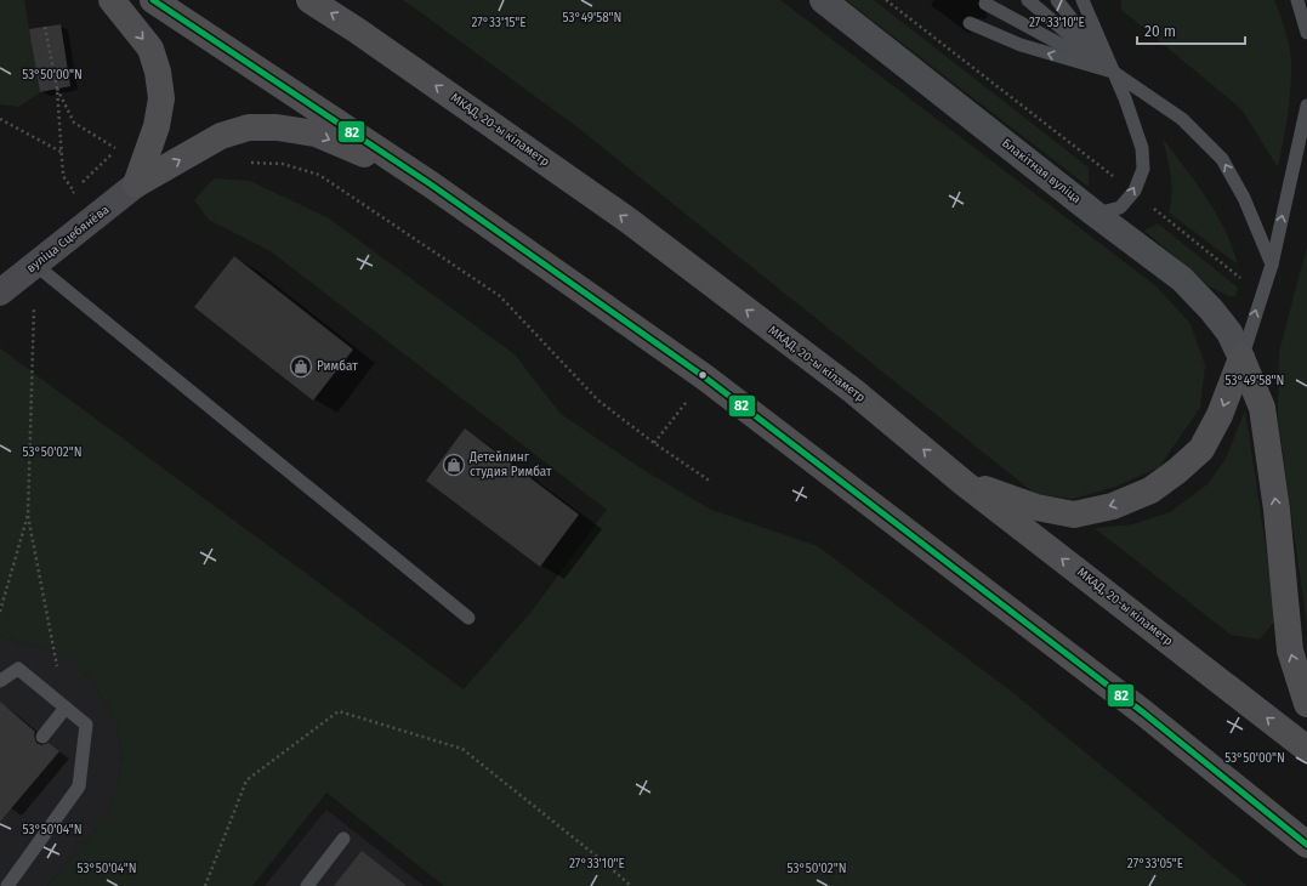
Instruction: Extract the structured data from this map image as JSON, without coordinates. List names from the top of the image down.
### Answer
{
  "streets": {
    "highway": ["МКАД, 20-ы кіламетр"],
    "street": ["Блакітная вуліца", "вуліца Сцебянёва"]
  },
  "places": {
    "shop": ["Римбат", "Детейлинг студия Римбат"]
  },
  "lines": ["transit line 82"],
  "scale_bar": "20 m",
  "coordinates": [
    "53°49'58\"N",
    "27°33'15\"E",
    "27°33'10\"E",
    "53°50'00\"N",
    "53°50'02\"N",
    "53°50'04\"N",
    "27°33'05\"E"
  ]
}
